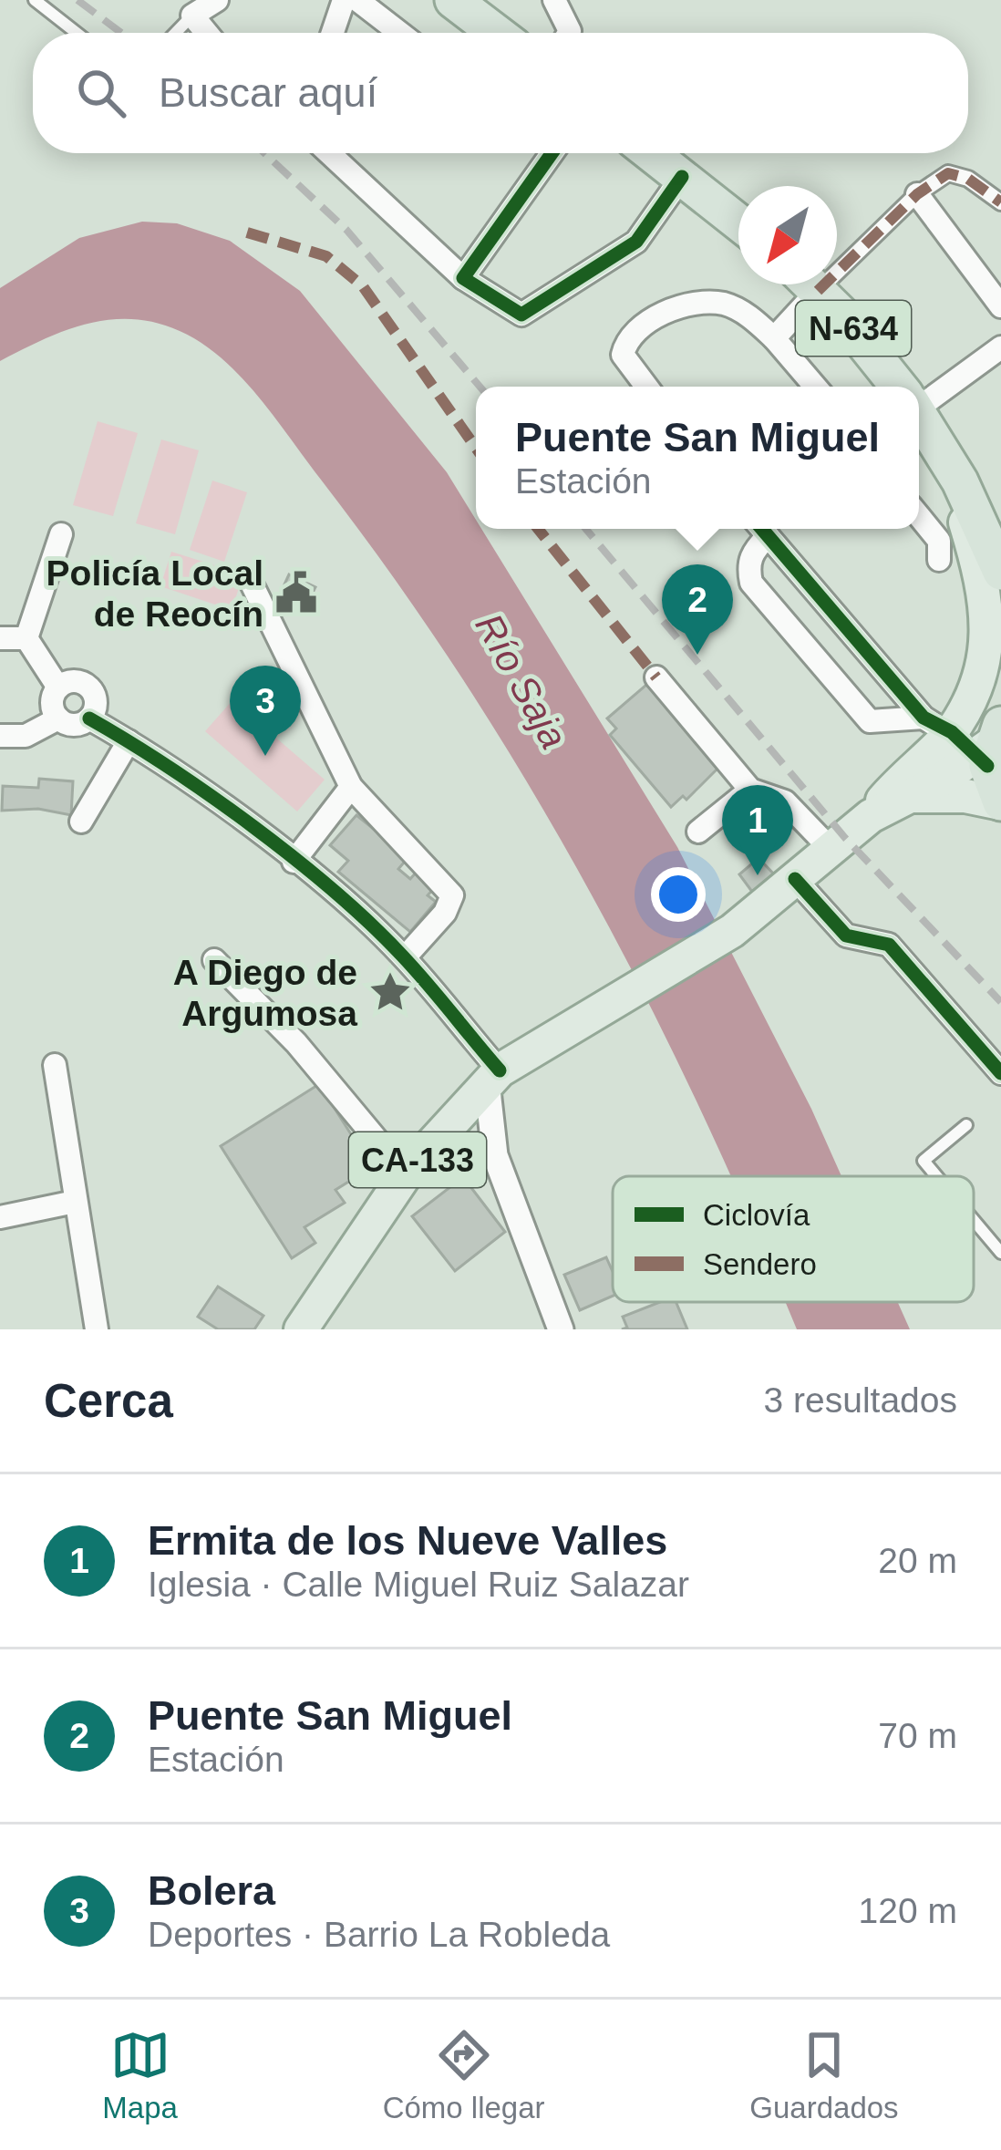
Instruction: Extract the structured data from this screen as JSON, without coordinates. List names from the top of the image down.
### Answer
{
  "streets": {
    "highway": ["N-634"],
    "main road": ["CA-133"]
  },
  "crossings": [
    ["N-634", "CA-133"]
  ],
  "water": ["Río Saja"],
  "places": {
    "public building": ["Policía Local de Reocín"],
    "place": ["A Diego de Argumosa"]
  },
  "legend": ["Ciclovía", "Sendero"],
  "north": "bottom left",
  "page": {
    "search": "Buscar aquí",
    "popup": ["Puente San Miguel", "Estación"],
    "pins": ["2", "3", "1"],
    "heading": ["Cerca", "3 resultados"],
    "list": [
      {
        "mark": "1",
        "name": "Ermita de los Nueve Valles",
        "note": "Iglesia · Calle Miguel Ruiz Salazar",
        "value": "20 m"
      },
      {
        "mark": "2",
        "name": "Puente San Miguel",
        "note": "Estación",
        "value": "70 m"
      },
      {
        "mark": "3",
        "name": "Bolera",
        "note": "Deportes · Barrio La Robleda",
        "value": "120 m"
      }
    ],
    "nav": ["Mapa", "Cómo llegar", "Guardados"]
  }
}
